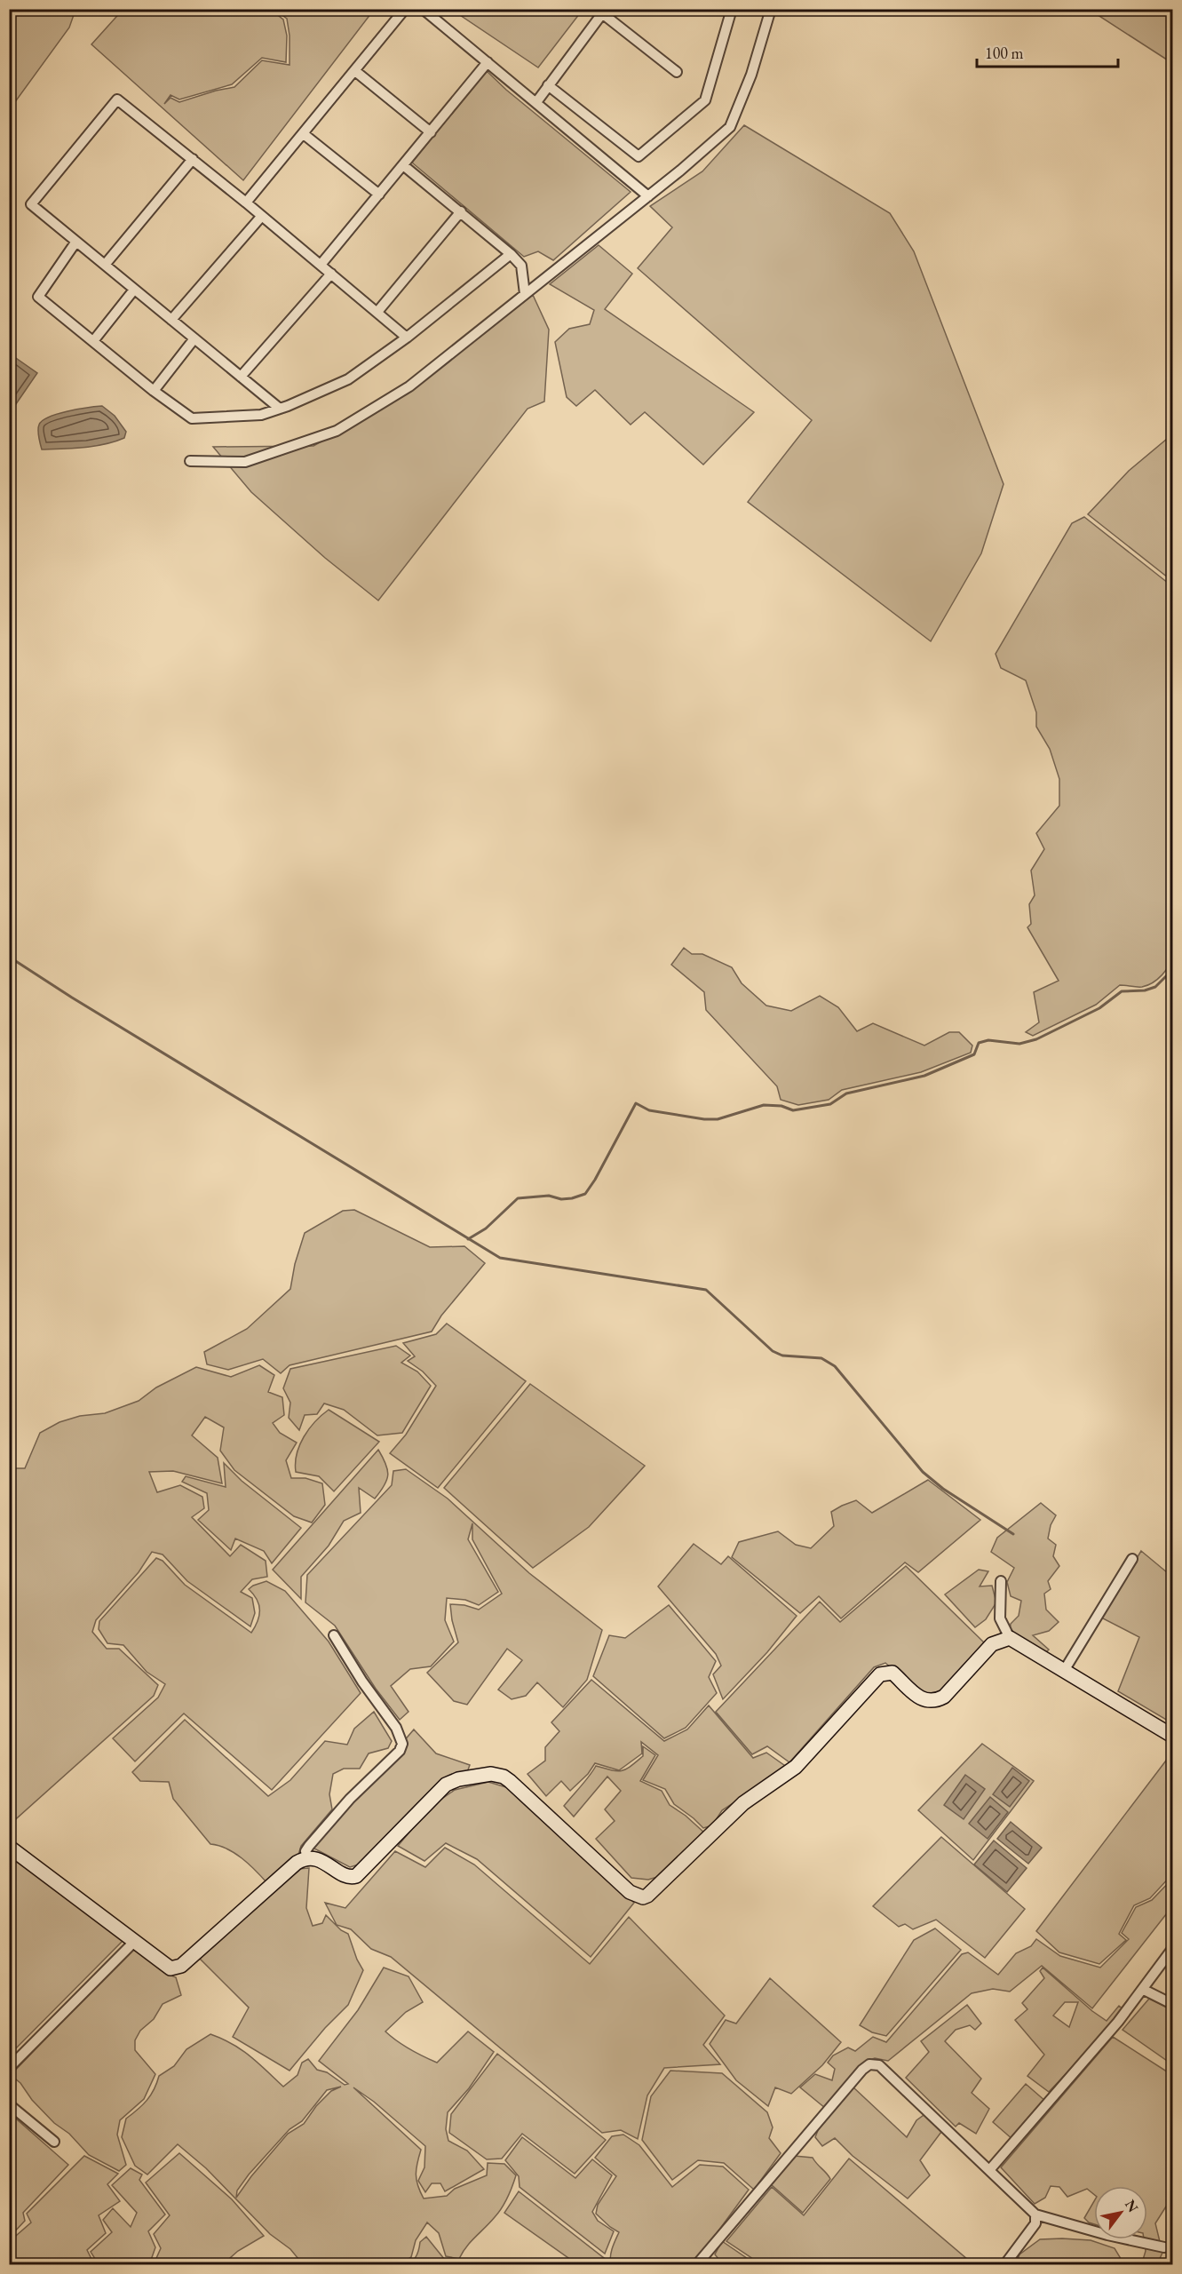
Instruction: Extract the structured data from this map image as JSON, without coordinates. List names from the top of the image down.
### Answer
{
  "scale_bar": "100 m",
  "north": "top right"
}
